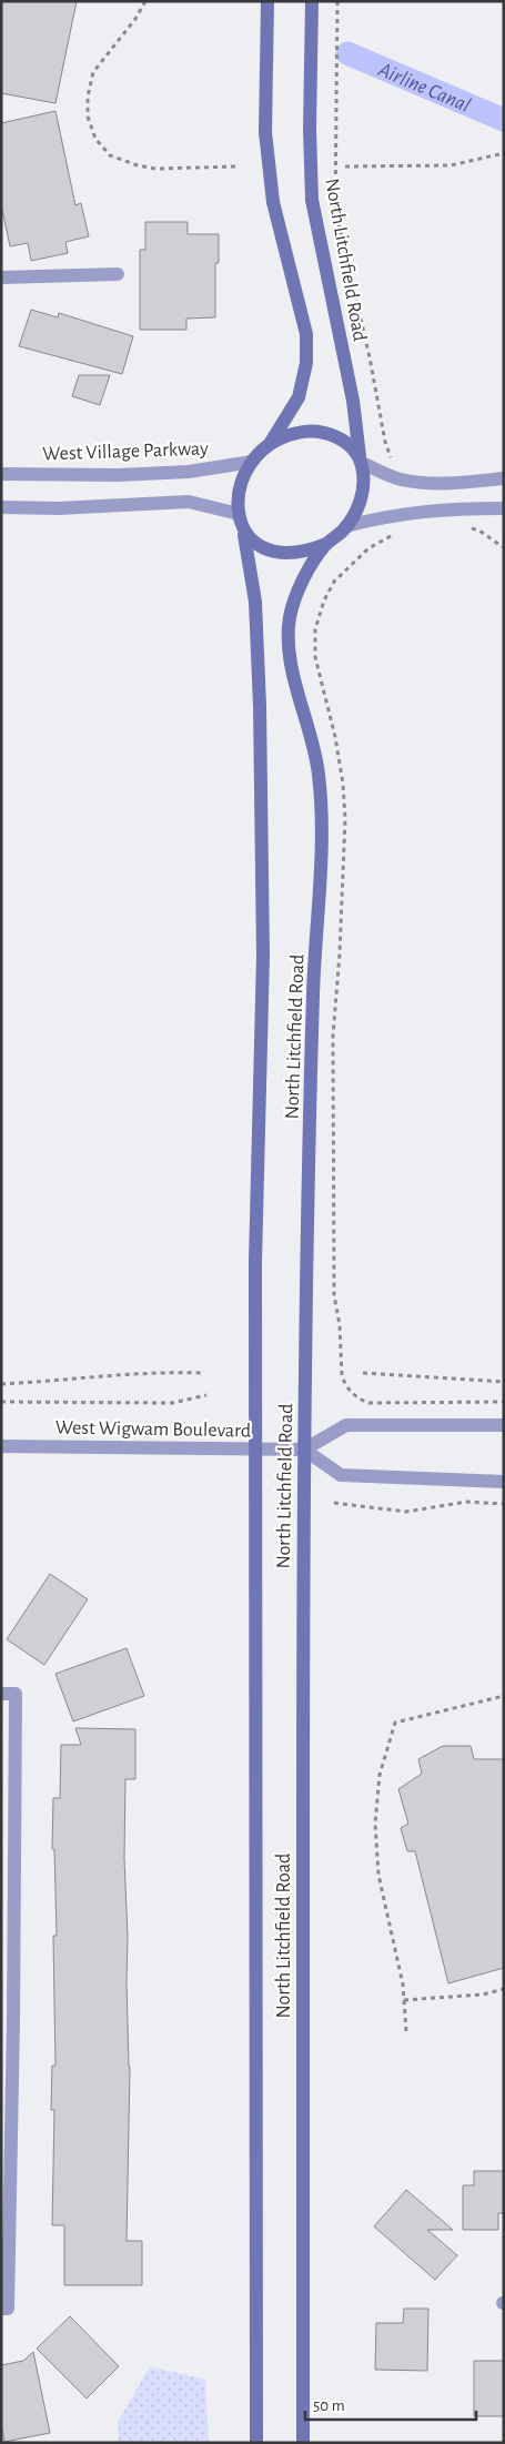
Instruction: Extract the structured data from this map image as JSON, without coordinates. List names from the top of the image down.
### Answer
{
  "streets": {
    "main road": ["North Litchfield Road"],
    "street": ["West Village Parkway", "West Wigwam Boulevard"]
  },
  "crossings": [
    ["North Litchfield Road", "West Village Parkway"],
    ["North Litchfield Road", "West Wigwam Boulevard"]
  ],
  "water": ["Airline Canal"],
  "scale_bar": "50 m"
}
